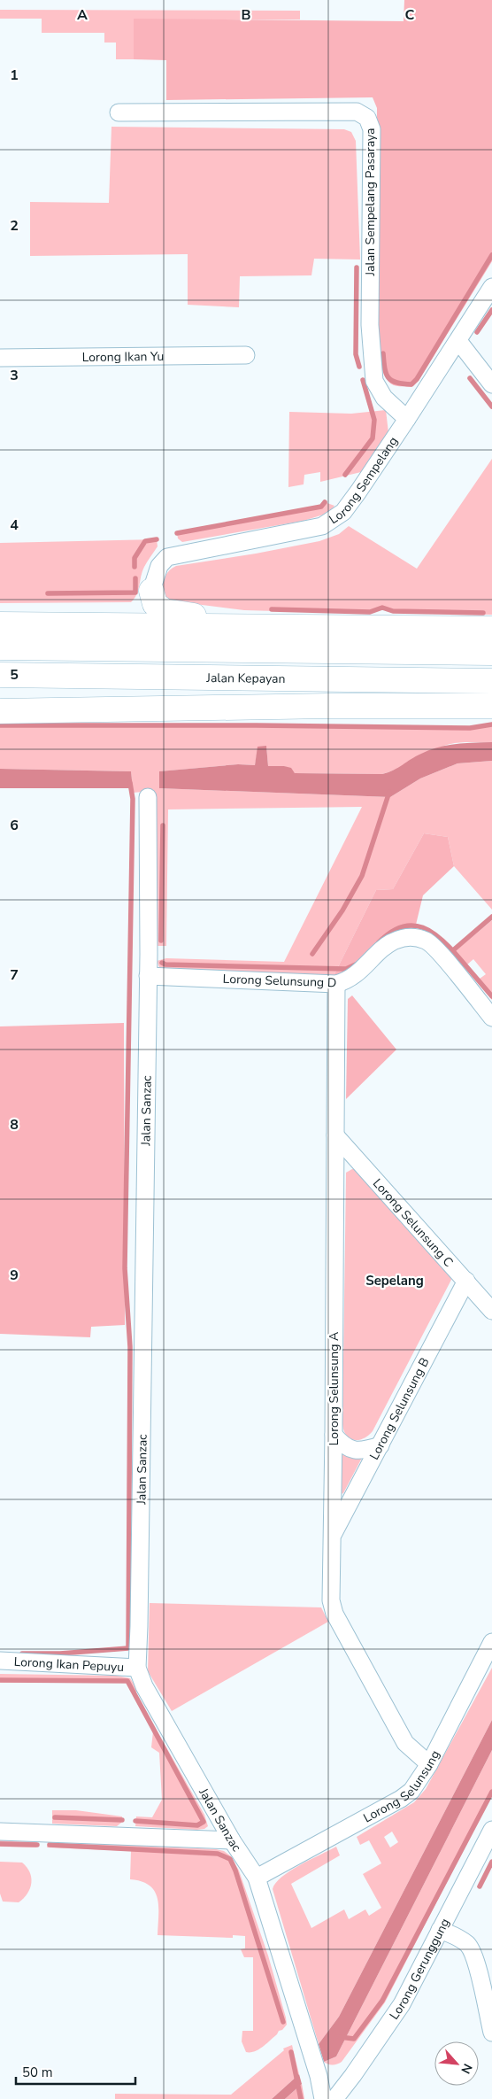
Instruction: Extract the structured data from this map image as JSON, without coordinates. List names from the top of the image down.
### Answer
{
  "streets": {
    "highway": ["Jalan Kepayan"],
    "street": [
      "Jalan Sempelang Pasaraya",
      "Lorong Ikan Yu",
      "Lorong Sempelang",
      "Lorong Selunsung D",
      "Jalan Sanzac",
      "Lorong Selunsung C",
      "Lorong Selunsung A",
      "Lorong Selunsung B",
      "Lorong Ikan Pepuyu",
      "Lorong Selunsung",
      "Lorong Gerunggung"
    ]
  },
  "crossings": [
    ["Jalan Sempelang Pasaraya", "Lorong Sempelang"],
    ["Lorong Selunsung D", "Jalan Sanzac"],
    ["Lorong Selunsung D", "Lorong Selunsung A"],
    ["Jalan Sanzac", "Lorong Ikan Pepuyu"],
    ["Jalan Sanzac", "Lorong Selunsung"],
    ["Lorong Selunsung C", "Lorong Selunsung A"],
    ["Lorong Selunsung C", "Lorong Selunsung B"],
    ["Lorong Selunsung A", "Lorong Selunsung B"],
    ["Lorong Selunsung A", "Lorong Selunsung"]
  ],
  "districts": ["Sepelang"],
  "scale_bar": "50 m",
  "north": "bottom right",
  "grid": {
    "columns": ["A", "B", "C"],
    "rows": [
      "1",
      "2",
      "3",
      "4",
      "5",
      "6",
      "7",
      "8",
      "9"
    ]
  }
}
